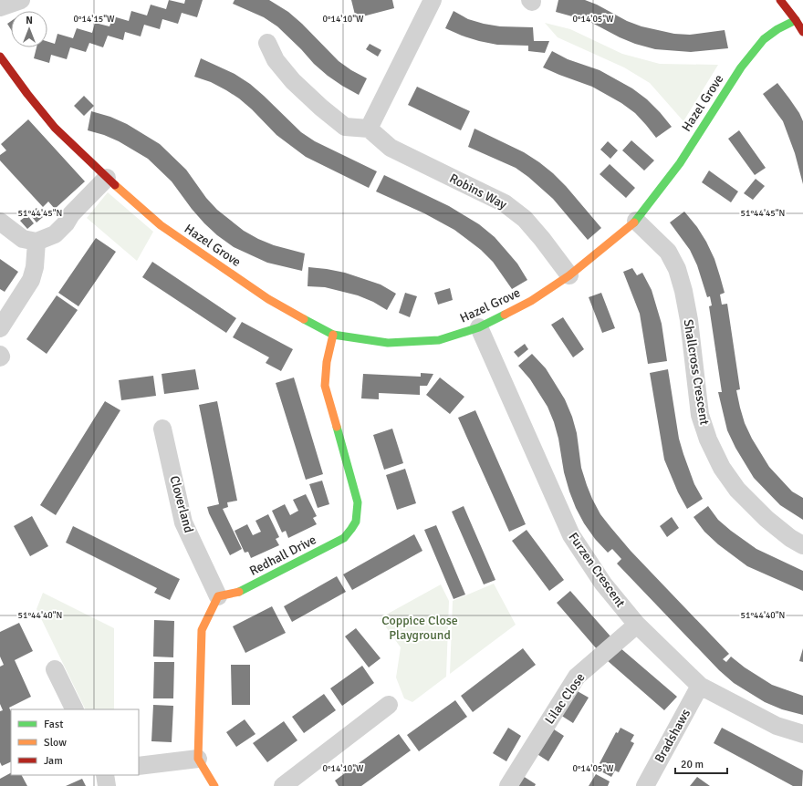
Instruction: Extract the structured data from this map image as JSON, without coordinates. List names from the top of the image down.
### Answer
{
  "streets": {
    "street": [
      "Hazel Grove",
      "Robins Way",
      "Shallcross Crescent",
      "Cloverland",
      "Redhall Drive",
      "Furzen Crescent",
      "Lilac Close",
      "Bradshaws"
    ]
  },
  "crossings": [
    ["Hazel Grove", "Robins Way"],
    ["Hazel Grove", "Shallcross Crescent"],
    ["Hazel Grove", "Redhall Drive"],
    ["Hazel Grove", "Furzen Crescent"],
    ["Cloverland", "Redhall Drive"],
    ["Furzen Crescent", "Lilac Close"],
    ["Furzen Crescent", "Bradshaws"]
  ],
  "parks": ["Coppice Close Playground"],
  "legend": ["Fast", "Slow", "Jam"],
  "scale_bar": "20 m",
  "north": "top",
  "coordinates": [
    "0°14'15\"W",
    "0°14'10\"W",
    "0°14'05\"W",
    "51°44'45\"N",
    "51°44'40\"N"
  ]
}
